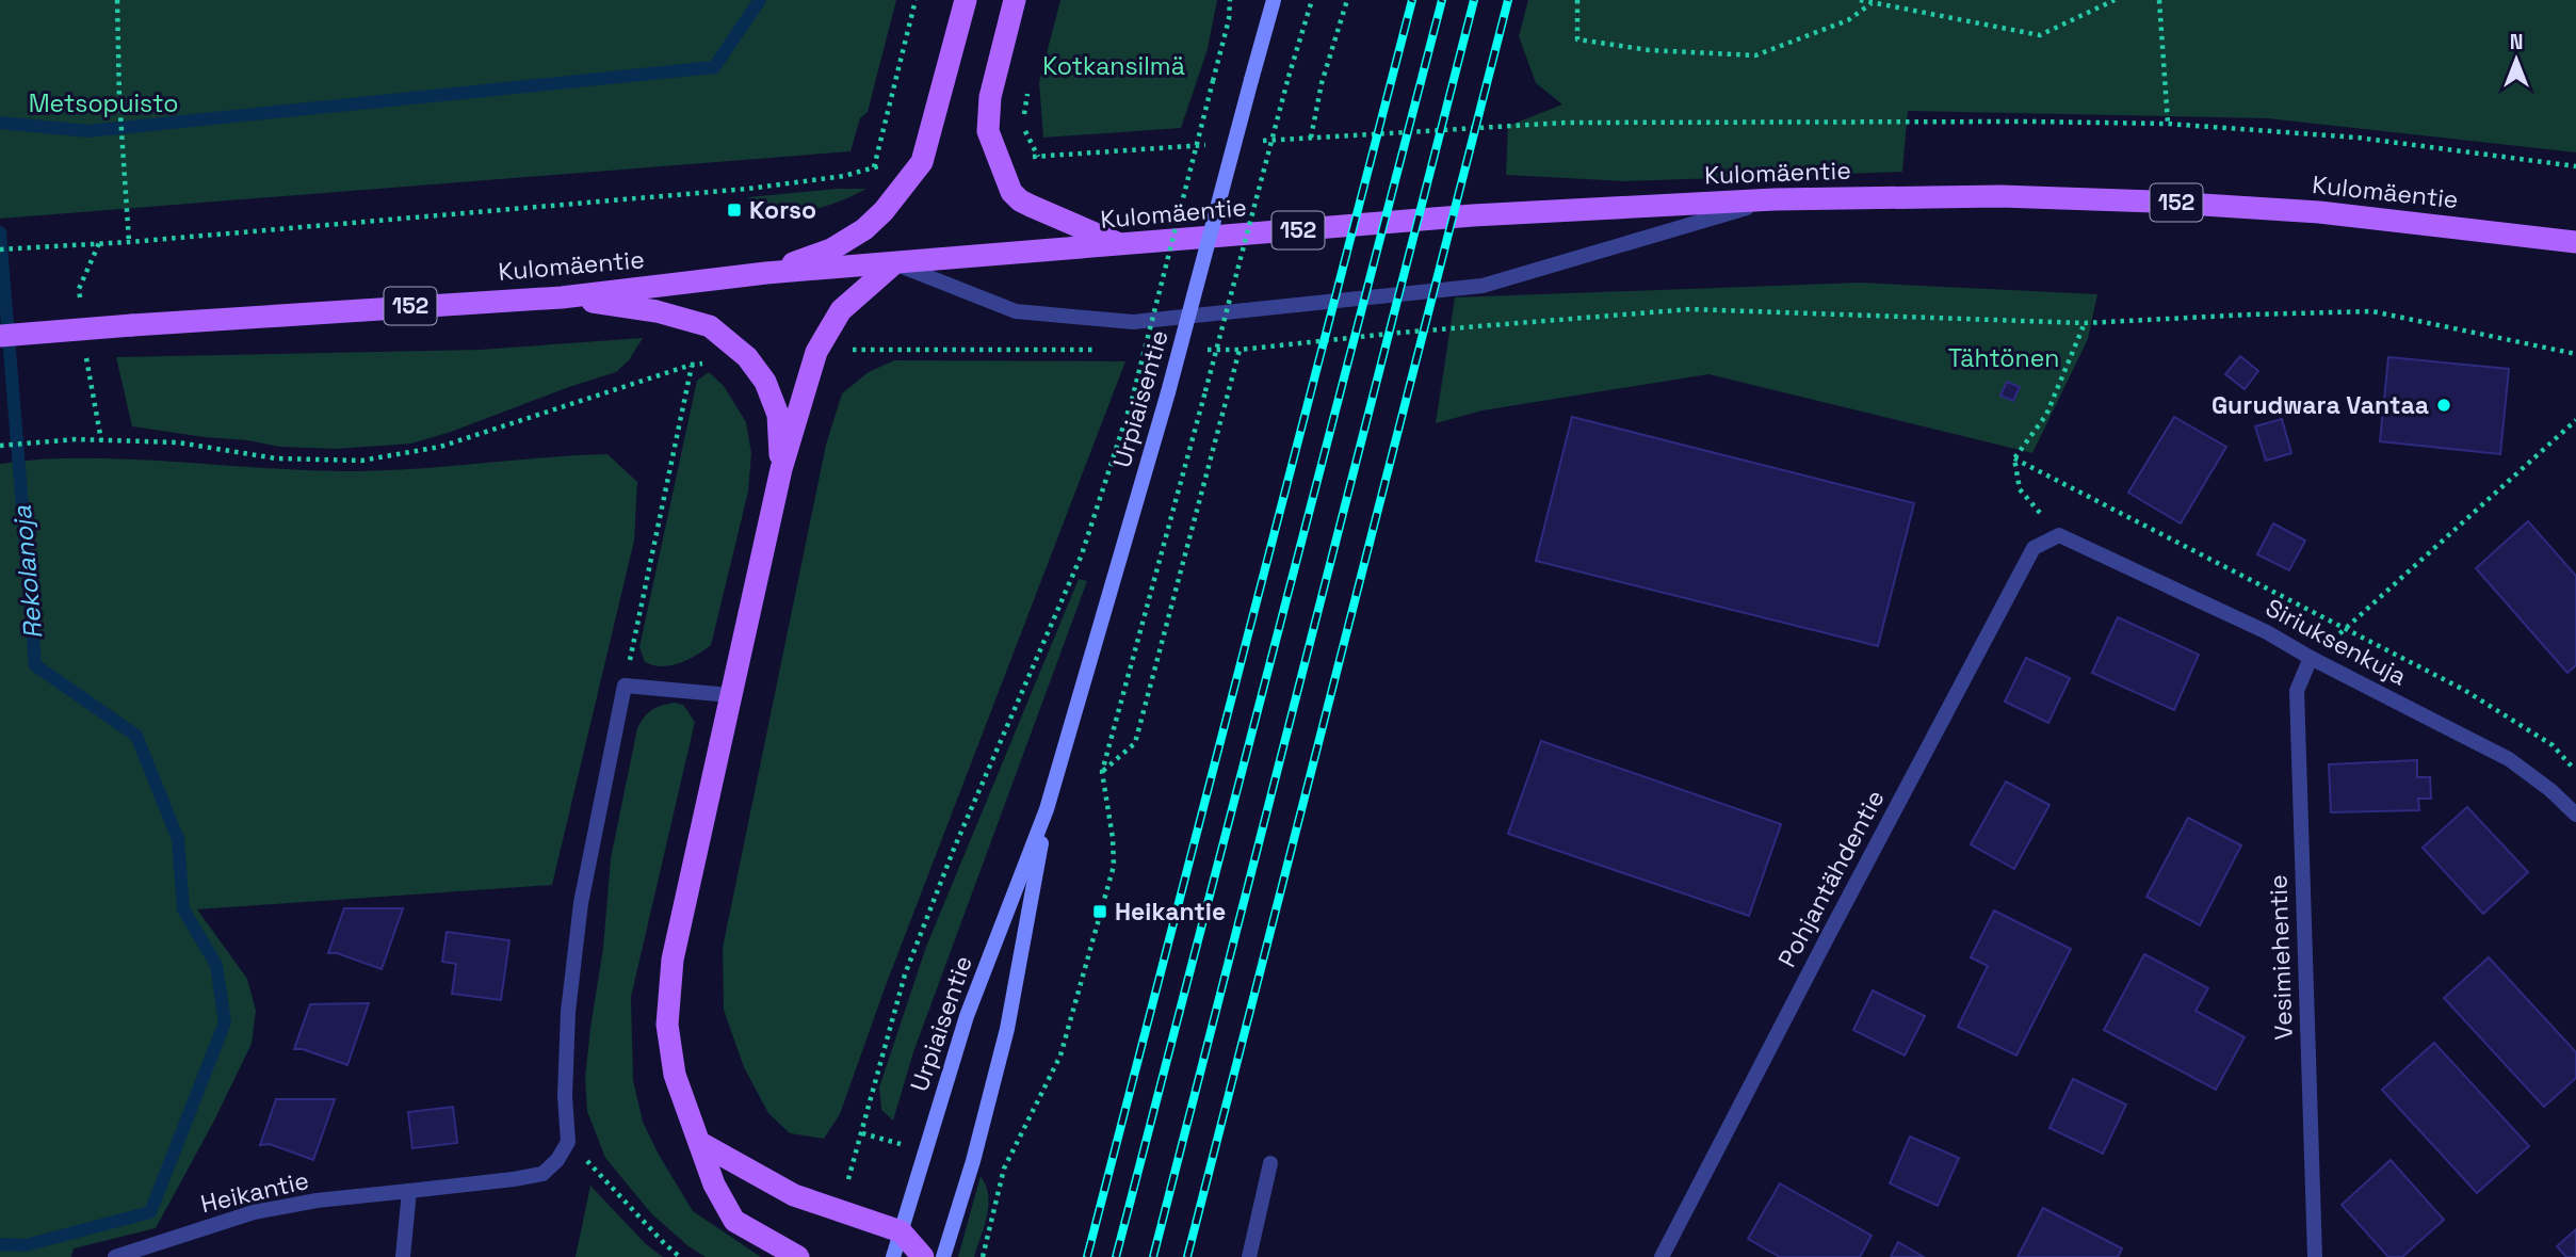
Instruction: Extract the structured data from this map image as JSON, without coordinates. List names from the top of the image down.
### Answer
{
  "streets": {
    "main road": ["Kulomäentie", "152", "Urpiaisentie"],
    "street": [
      "Siriuksenkuja",
      "Pohjantähdentie",
      "Vesimiehentie",
      "Heikantie"
    ]
  },
  "crossings": [
    ["Siriuksenkuja", "Pohjantähdentie"],
    ["Siriuksenkuja", "Vesimiehentie"]
  ],
  "water": ["Rekolanoja"],
  "parks": ["Kotkansilmä", "Metsopuisto", "Tähtönen"],
  "places": {
    "transit": ["Korso", "Heikantie"],
    "other": ["Gurudwara Vantaa"]
  },
  "north": "top"
}
